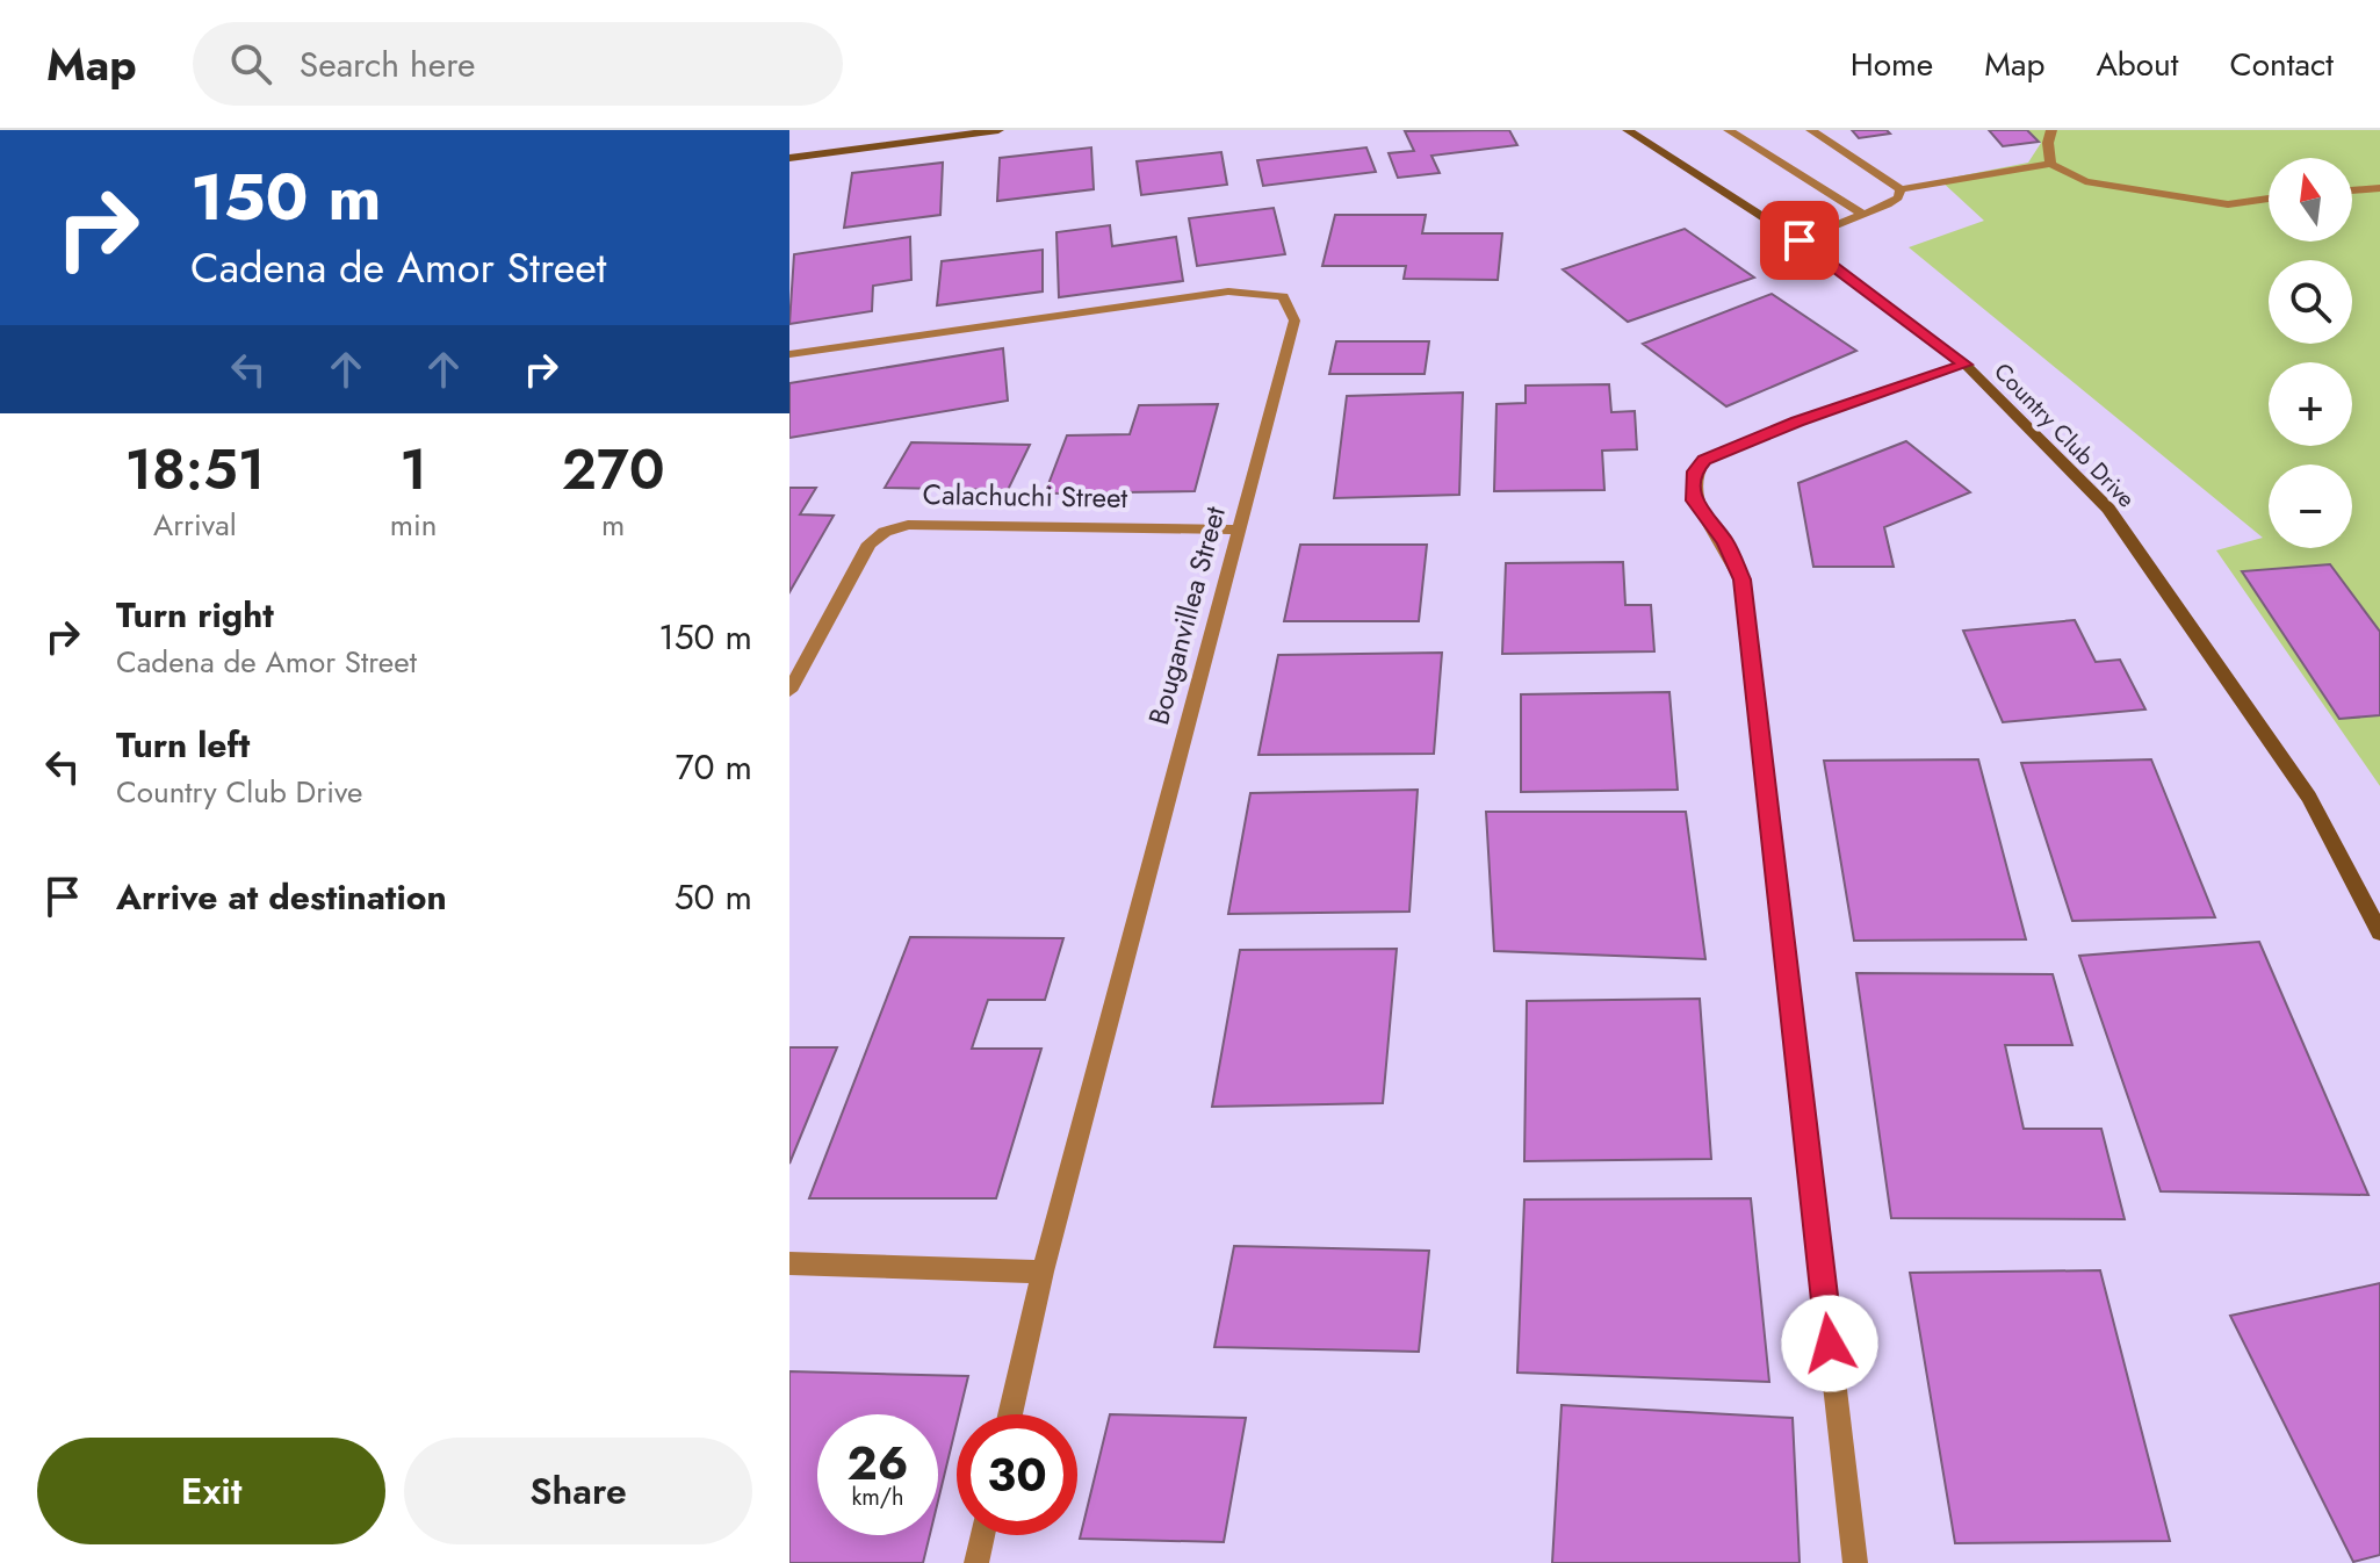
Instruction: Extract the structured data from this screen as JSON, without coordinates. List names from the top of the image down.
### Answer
{
  "streets": {
    "street": ["Country Club Drive", "Calachuchi Street", "Bouganvillea Street"]
  },
  "crossings": [
    ["Calachuchi Street", "Bouganvillea Street"]
  ],
  "north": "top",
  "page": {
    "header": "Map",
    "search": "Search here",
    "nav": [
      "Home",
      "Map",
      "About",
      "Contact"
    ],
    "turn": ["150 m", "Cadena de Amor Street"],
    "map_buttons": ["+", "−"],
    "eta": [
      "18:51",
      "Arrival",
      "1",
      "min",
      "270",
      "m"
    ],
    "list": [
      {
        "name": "Turn right",
        "note": "Cadena de Amor Street",
        "value": "150 m"
      },
      {
        "name": "Turn left",
        "note": "Country Club Drive",
        "value": "70 m"
      },
      {
        "name": "Arrive at destination",
        "value": "50 m"
      }
    ],
    "speed": "26 km/h",
    "limit": "30",
    "buttons": ["Exit", "Share"]
  }
}
